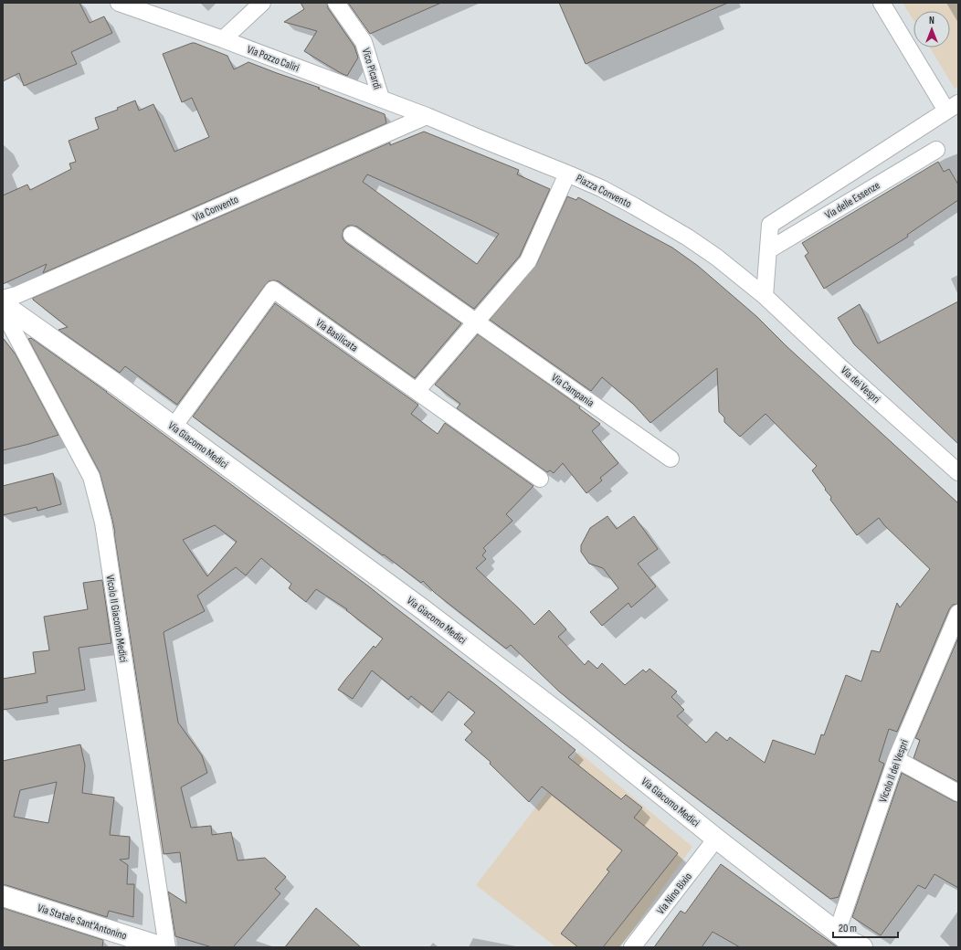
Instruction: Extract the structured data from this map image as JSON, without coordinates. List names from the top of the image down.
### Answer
{
  "streets": {
    "street": [
      "Via Pozzo Caliri",
      "Vico Picardi",
      "Piazza Convento",
      "Via delle Essenze",
      "Via Convento",
      "Via Basilicata",
      "Via dei Vespri",
      "Via Campania",
      "Via Giacomo Medici",
      "Vicolo II Giacomo Medici",
      "Vicolo II dei Vespri",
      "Via Nino Bixio",
      "Via Statale Sant'Antonino"
    ]
  },
  "crossings": [
    ["Via Pozzo Caliri", "Vico Picardi"],
    ["Via Pozzo Caliri", "Piazza Convento"],
    ["Via Pozzo Caliri", "Via Convento"],
    ["Piazza Convento", "Via Convento"],
    ["Piazza Convento", "Via dei Vespri"],
    ["Via Basilicata", "Via Giacomo Medici"],
    ["Via Giacomo Medici", "Vicolo II dei Vespri"],
    ["Via Giacomo Medici", "Via Nino Bixio"]
  ],
  "scale_bar": "20 m",
  "north": "top"
}
